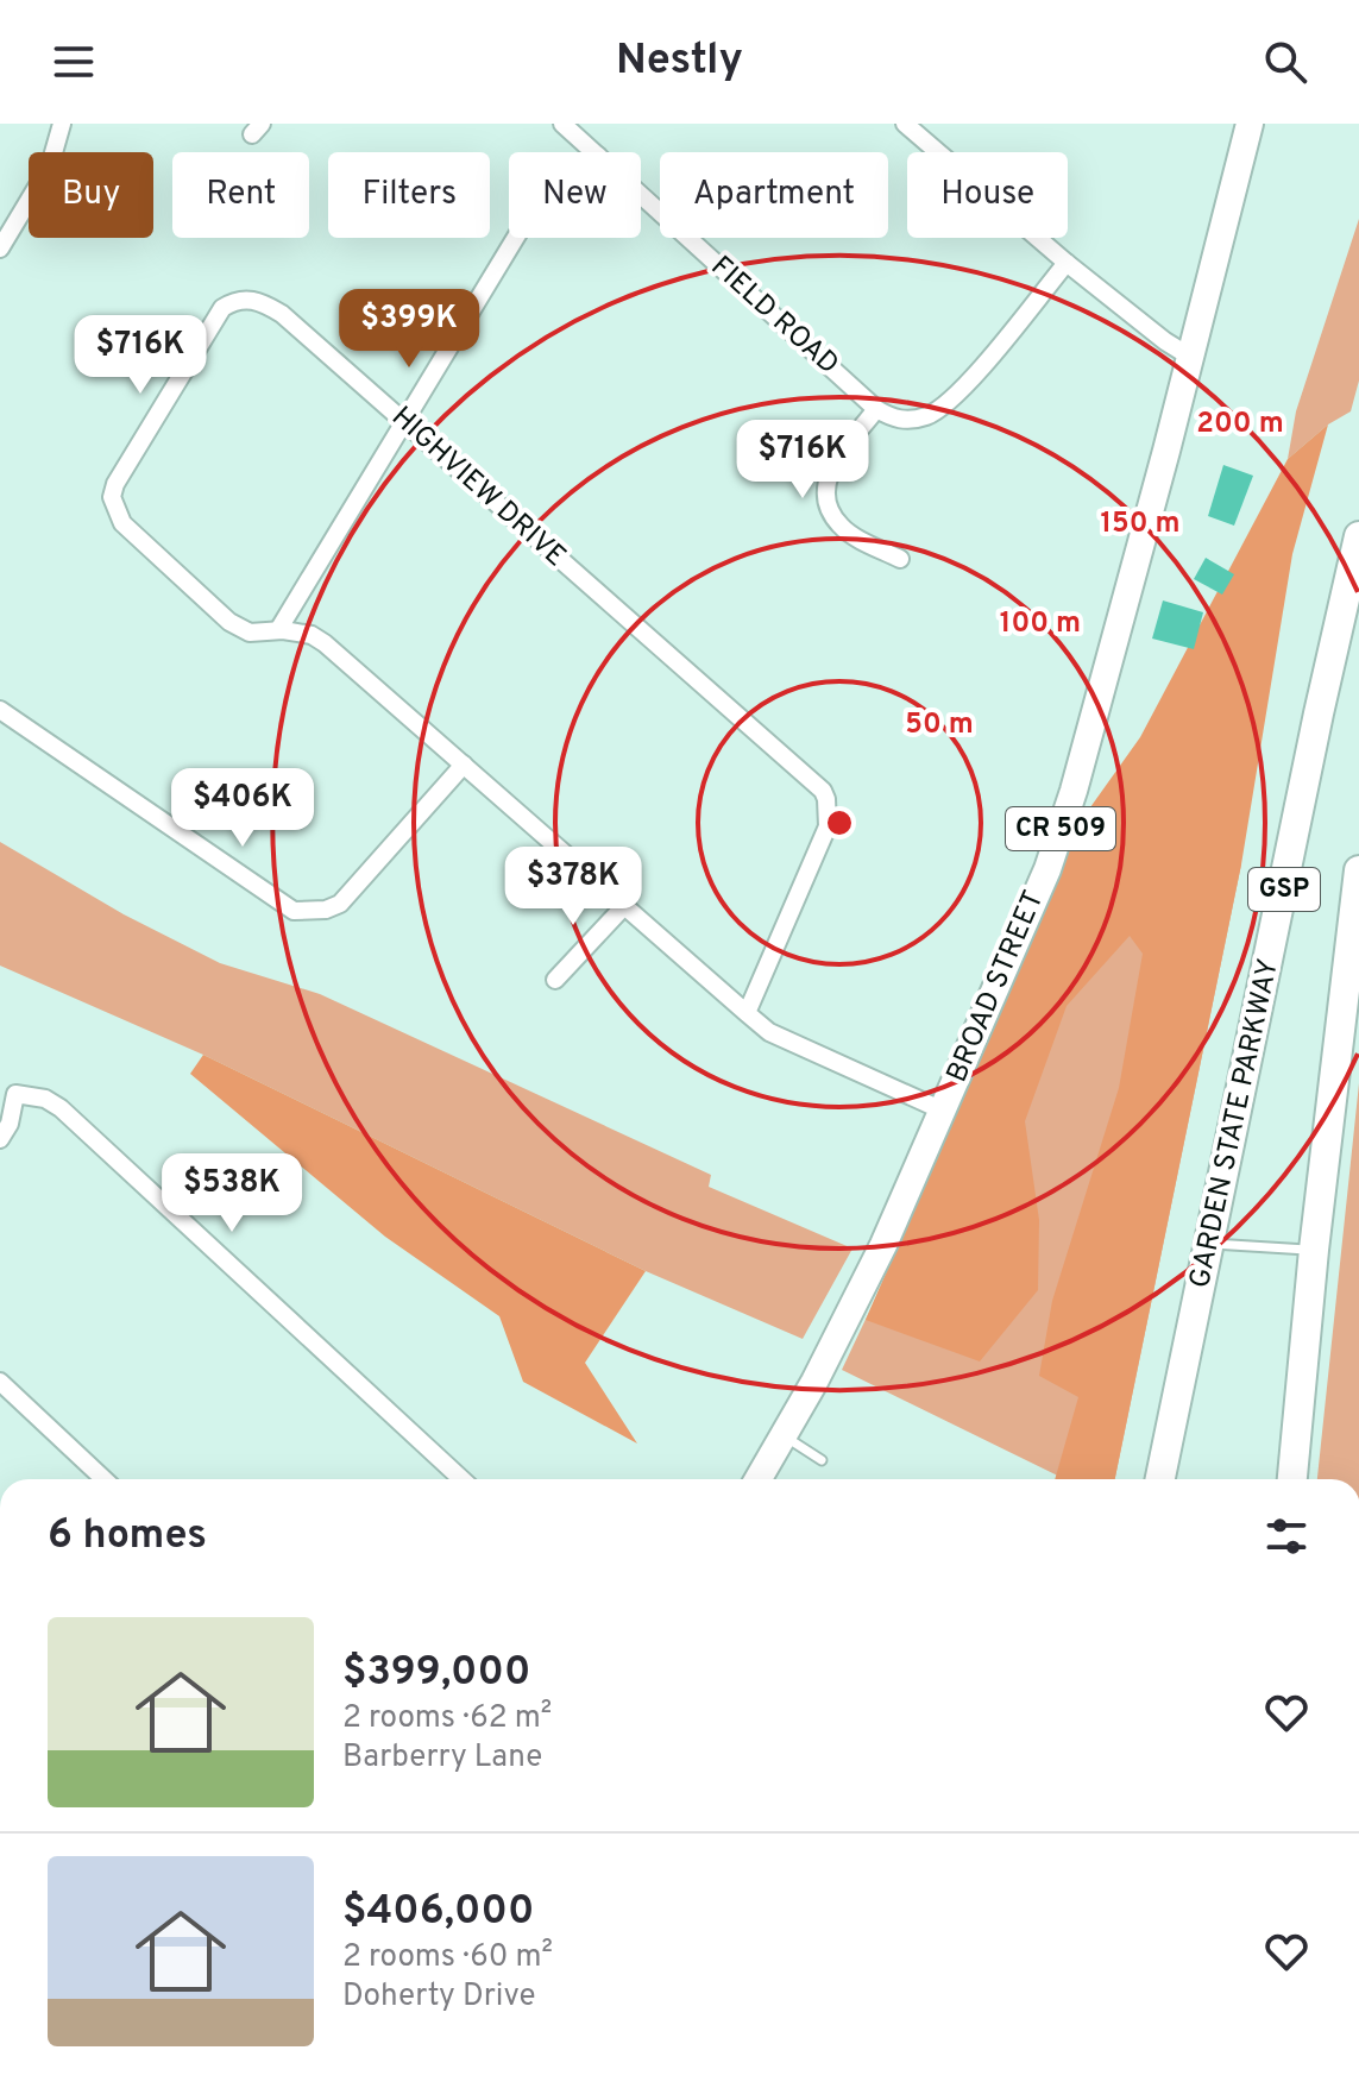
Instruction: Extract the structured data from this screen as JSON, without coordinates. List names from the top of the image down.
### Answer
{
  "streets": {
    "highway": ["GSP", "GARDEN STATE PARKWAY"],
    "main road": ["CR 509", "BROAD STREET"],
    "street": ["FIELD ROAD", "HIGHVIEW DRIVE"]
  },
  "crossings": [
    ["HIGHVIEW DRIVE", "BROAD STREET"]
  ],
  "page": {
    "header": "Nestly",
    "chip": [
      "Buy",
      "Rent",
      "Filters",
      "New",
      "Apartment",
      "House"
    ],
    "price": [
      "$399K",
      "$716K",
      "$716K",
      "$406K",
      "$378K",
      "$538K"
    ],
    "heading": "6 homes",
    "list": [
      {
        "name": "$399,000",
        "note": "2 rooms · 62 m² · Barberry Lane"
      },
      {
        "name": "$406,000",
        "note": "2 rooms · 60 m² · Doherty Drive"
      }
    ]
  },
  "rings": [
    "200 m",
    "150 m",
    "100 m",
    "50 m"
  ]
}
